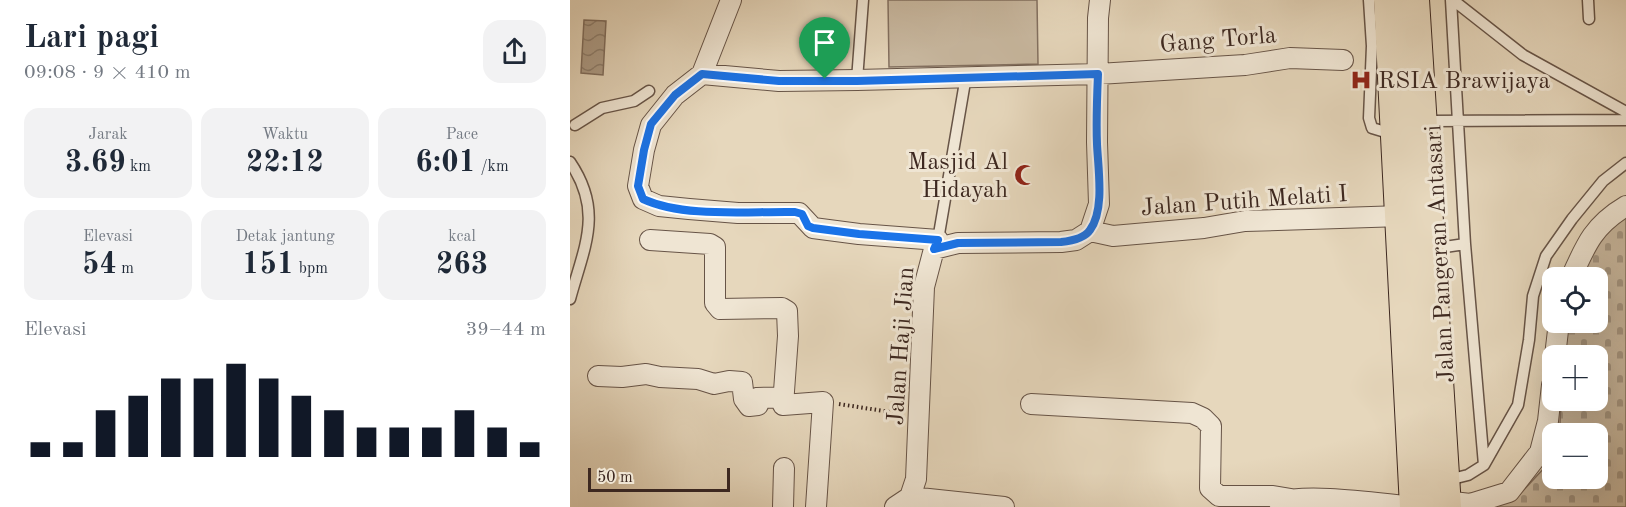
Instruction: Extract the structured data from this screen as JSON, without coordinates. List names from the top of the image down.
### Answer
{
  "streets": {
    "main road": ["Jalan Pangeran Antasari"],
    "street": ["Gang Torla", "Jalan Putih Melati I", "Jalan Haji Jian"]
  },
  "crossings": [
    ["Jalan Putih Melati I", "Jalan Pangeran Antasari"],
    ["Jalan Putih Melati I", "Jalan Haji Jian"]
  ],
  "places": {
    "hospital": ["RSIA Brawijaya"],
    "mosque": ["Masjid Al Hidayah"]
  },
  "scale_bar": "50 m",
  "page": {
    "heading": ["Lari pagi", "09:08 · 9 × 410 m"],
    "stats": [
      ["Jarak", "3.69 km"],
      ["Waktu", "22:12"],
      ["Pace", "6:01 /km"],
      ["Elevasi", "54 m"],
      ["Detak jantung", "151 bpm"],
      ["kcal", "263"]
    ],
    "map_buttons": ["+", "−"],
    "chart": ["Elevasi", "39–44 m"],
    "scale": "50 m"
  }
}
